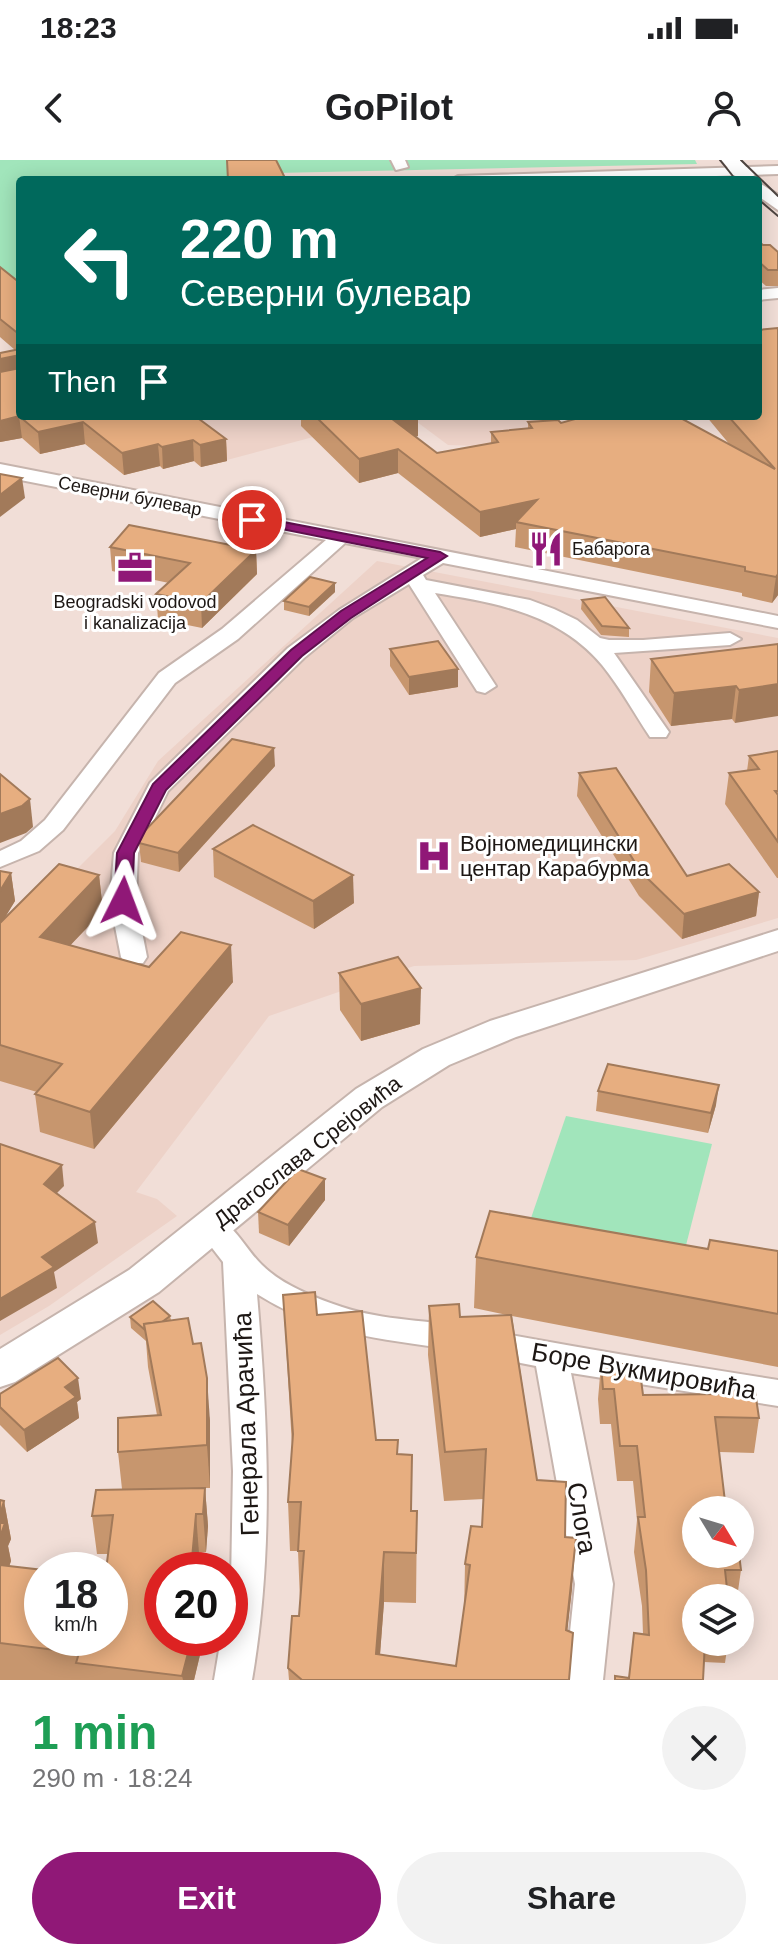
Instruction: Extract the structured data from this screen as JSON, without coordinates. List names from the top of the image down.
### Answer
{
  "streets": {
    "main road": ["Драгослава Срејовића"],
    "street": [
      "Северни булевар",
      "Боре Вукмировића",
      "Генерала Арачића",
      "Слога"
    ]
  },
  "crossings": [
    ["Драгослава Срејовића", "Боре Вукмировића"],
    ["Боре Вукмировића", "Генерала Арачића"],
    ["Боре Вукмировића", "Слога"]
  ],
  "places": {
    "restaurant": ["Бабарога"],
    "office": ["Beogradski vodovod i kanalizacija"],
    "hospital": ["Војномедицински центар Карабурма"]
  },
  "north": "bottom right",
  "page": {
    "status": "18:23",
    "header": "GoPilot",
    "turn": ["220 m", "Северни булевар"],
    "then": "Then",
    "speed": "18 km/h",
    "limit": "20",
    "heading": ["1 min", "290 m · 18:24"],
    "buttons": ["Exit", "Share"]
  }
}
